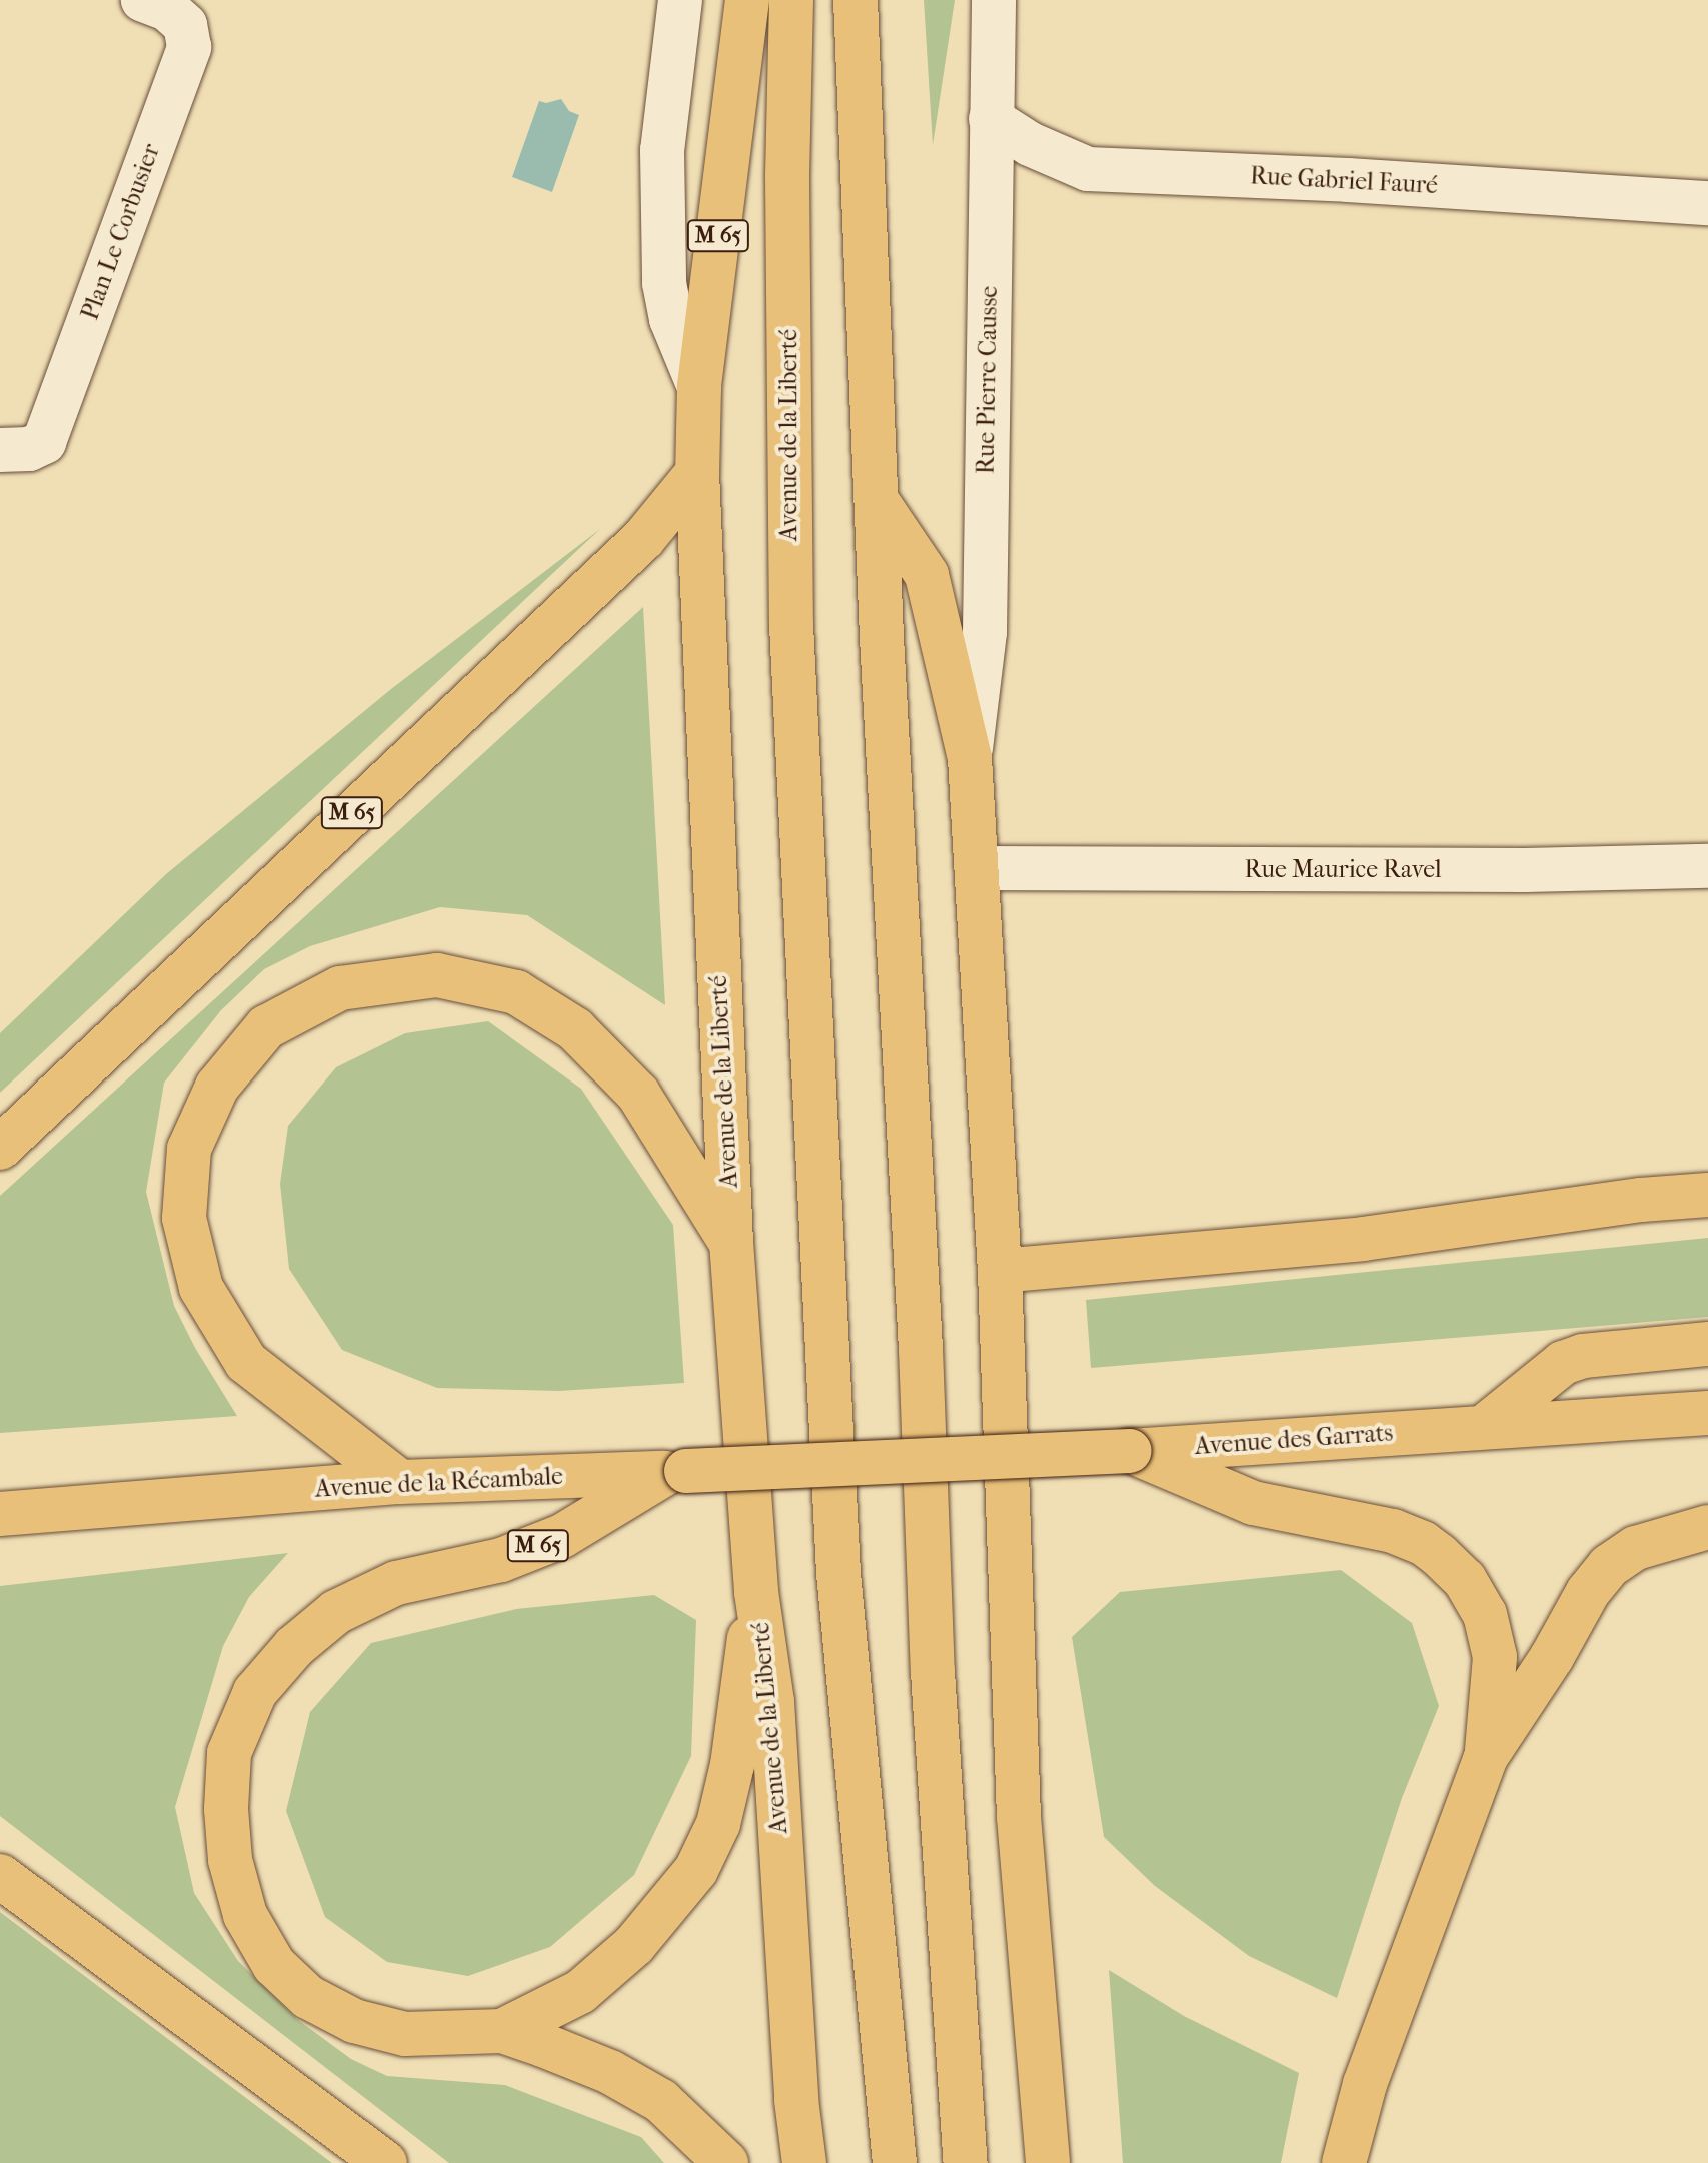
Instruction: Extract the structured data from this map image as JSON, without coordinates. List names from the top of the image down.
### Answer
{
  "streets": {
    "main road": [
      "M 65",
      "Avenue de la Liberté",
      "Avenue des Garrats",
      "Avenue de la Récambale"
    ],
    "street": [
      "Rue Gabriel Fauré",
      "Plan Le Corbusier",
      "Rue Pierre Causse",
      "Rue Maurice Ravel"
    ]
  },
  "crossings": [
    ["Rue Gabriel Fauré", "Rue Pierre Causse"],
    ["M 65", "Avenue de la Liberté"],
    ["M 65", "Avenue de la Récambale"],
    ["Avenue des Garrats", "Avenue de la Récambale"]
  ]
}
